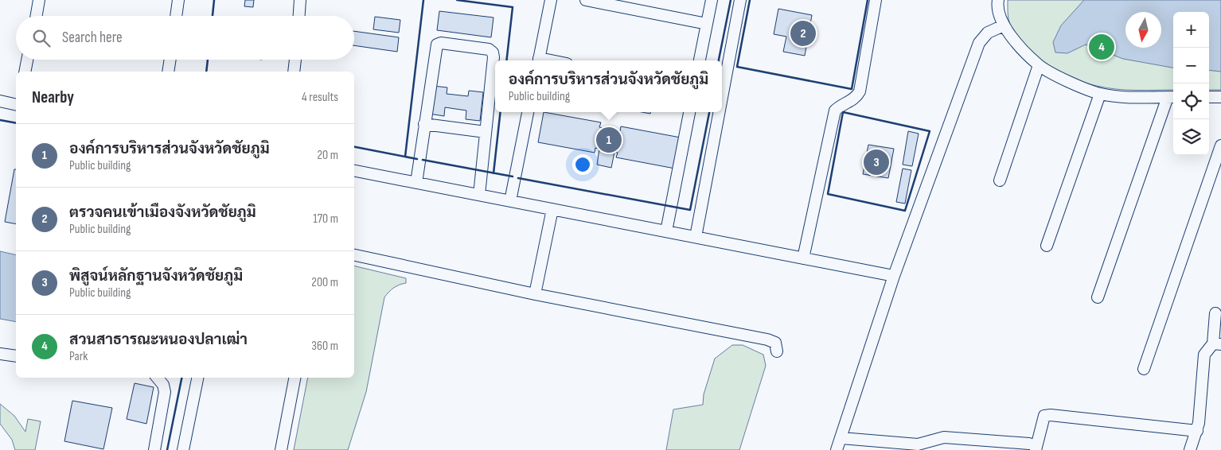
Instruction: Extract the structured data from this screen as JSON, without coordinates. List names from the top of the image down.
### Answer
{
  "north": "bottom",
  "page": {
    "map_buttons": ["+", "−"],
    "search": "Search here",
    "pins": [
      "2",
      "4",
      "1",
      "3"
    ],
    "popup": ["องค์การบริหารส่วนจังหวัดชัยภูมิ", "Public building"],
    "heading": ["Nearby", "4 results"],
    "list": [
      {
        "mark": "1",
        "name": "องค์การบริหารส่วนจังหวัดชัยภูมิ",
        "note": "Public building",
        "value": "20 m"
      },
      {
        "mark": "2",
        "name": "ตรวจคนเข้าเมืองจังหวัดชัยภูมิ",
        "note": "Public building",
        "value": "170 m"
      },
      {
        "mark": "3",
        "name": "พิสูจน์หลักฐานจังหวัดชัยภูมิ",
        "note": "Public building",
        "value": "200 m"
      },
      {
        "mark": "4",
        "name": "สวนสาธารณะหนองปลาเฒ่า",
        "note": "Park",
        "value": "360 m"
      }
    ]
  }
}
